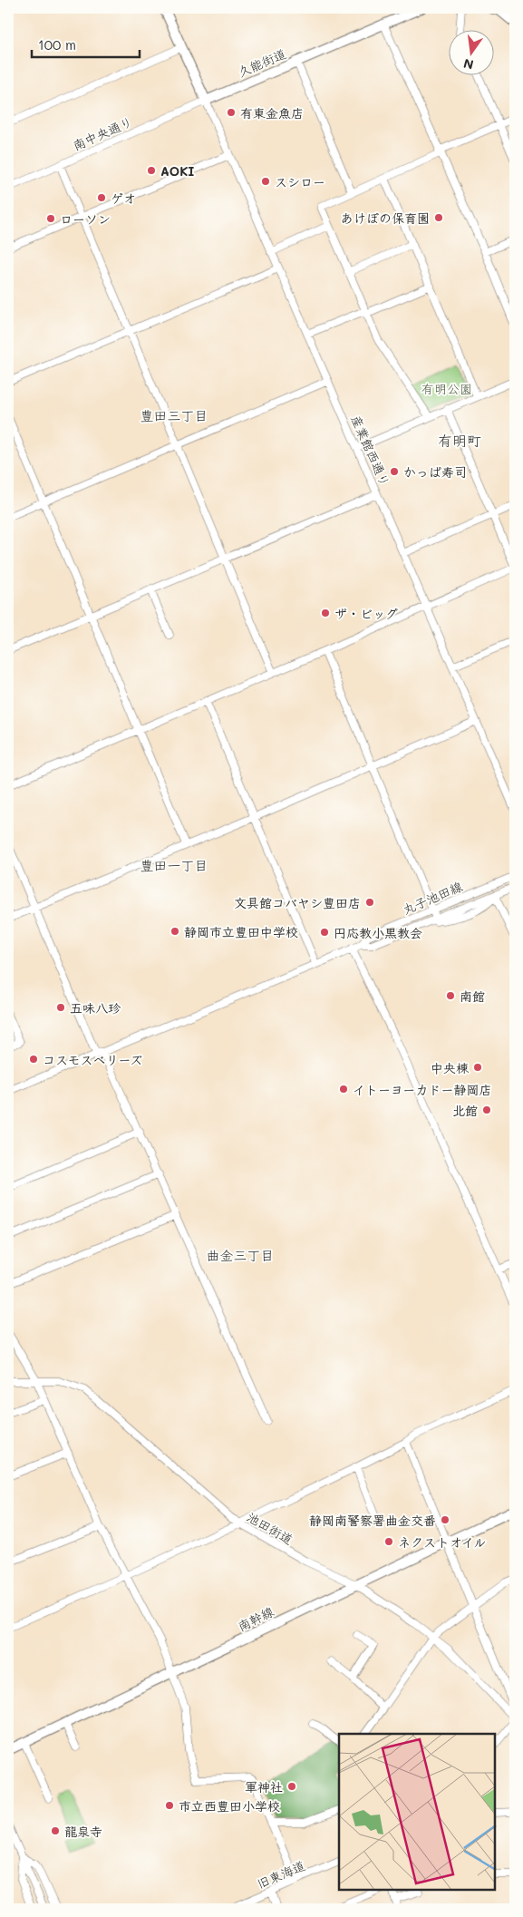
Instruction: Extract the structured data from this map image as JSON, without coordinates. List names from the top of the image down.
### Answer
{
  "streets": {
    "main road": ["久能街道", "南幹線"],
    "street": [
      "南中央通り",
      "産業館西通り",
      "丸子池田線",
      "池田街道",
      "旧東海道"
    ]
  },
  "crossings": [
    ["久能街道", "南中央通り"],
    ["久能街道", "産業館西通り"],
    ["南中央通り", "産業館西通り"],
    ["池田街道", "南幹線"]
  ],
  "districts": [
    "豊田三丁目",
    "有明町",
    "豊田一丁目",
    "曲金三丁目"
  ],
  "parks": ["有明公園"],
  "places": [
    "有東金魚店",
    "AOKI",
    "スシロー",
    "ゲオ",
    "あけぼの保育園",
    "ローソン",
    "かっぱ寿司",
    "ザ・ビッグ",
    "文具館コバヤシ豊田店",
    "静岡市立豊田中学校",
    "円応教小黒教会",
    "南館",
    "五味八珍",
    "コスモスベリーズ",
    "中央棟",
    "イトーヨーカドー静岡店",
    "北館",
    "静岡南警察署曲金交番",
    "ネクストオイル",
    "軍神社",
    "市立西豊田小学校",
    "龍泉寺"
  ],
  "scale_bar": "100 m",
  "north": "bottom"
}
